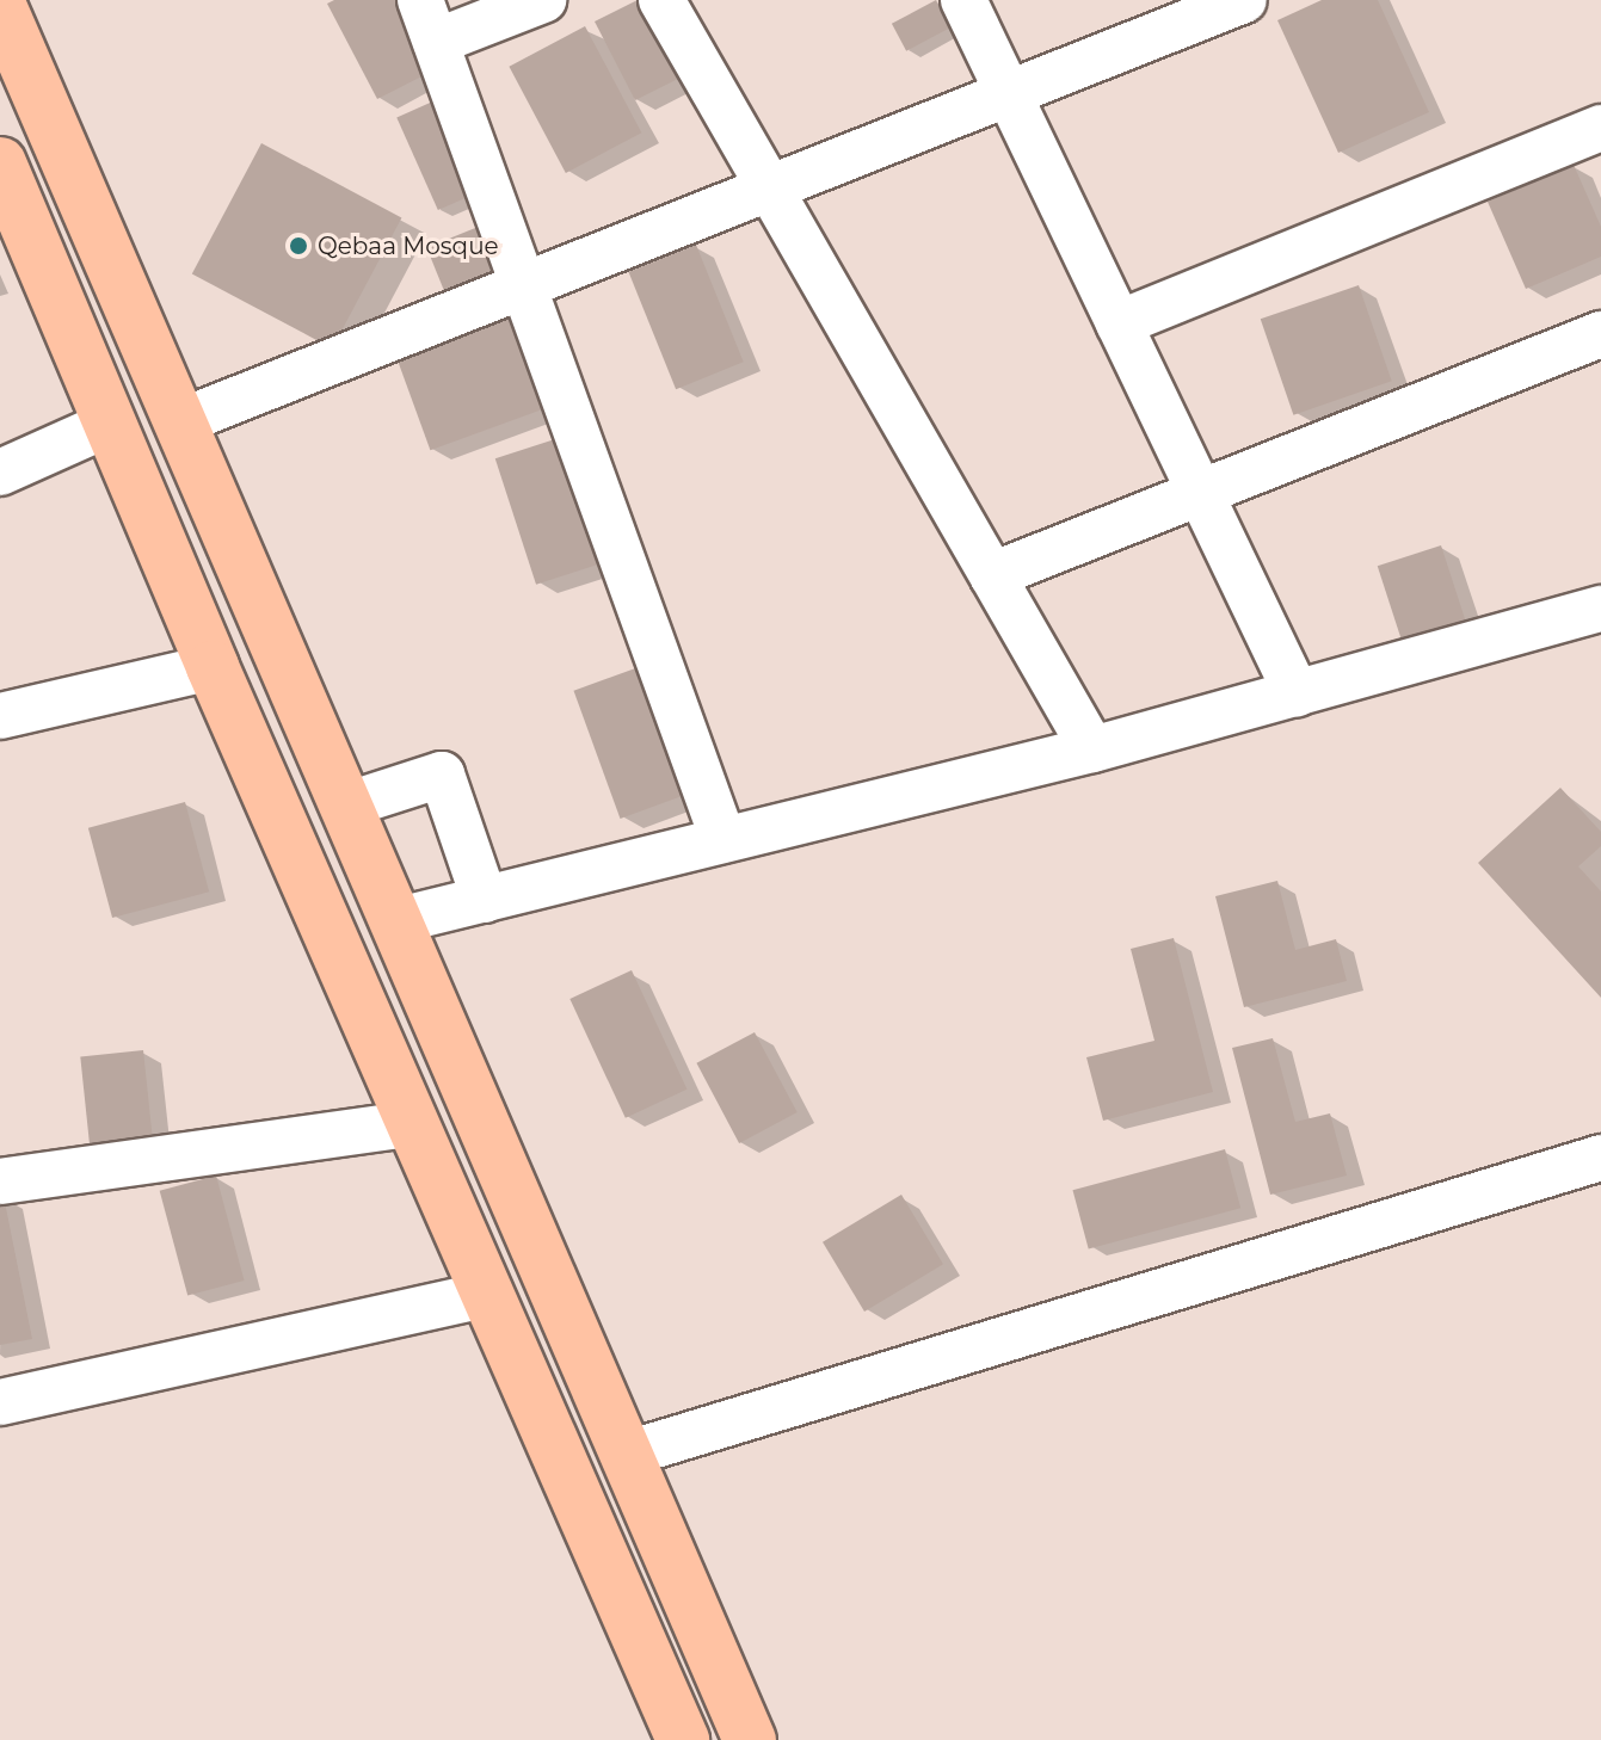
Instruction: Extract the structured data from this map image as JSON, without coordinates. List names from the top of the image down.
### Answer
{
  "places": ["Qebaa Mosque"]
}
